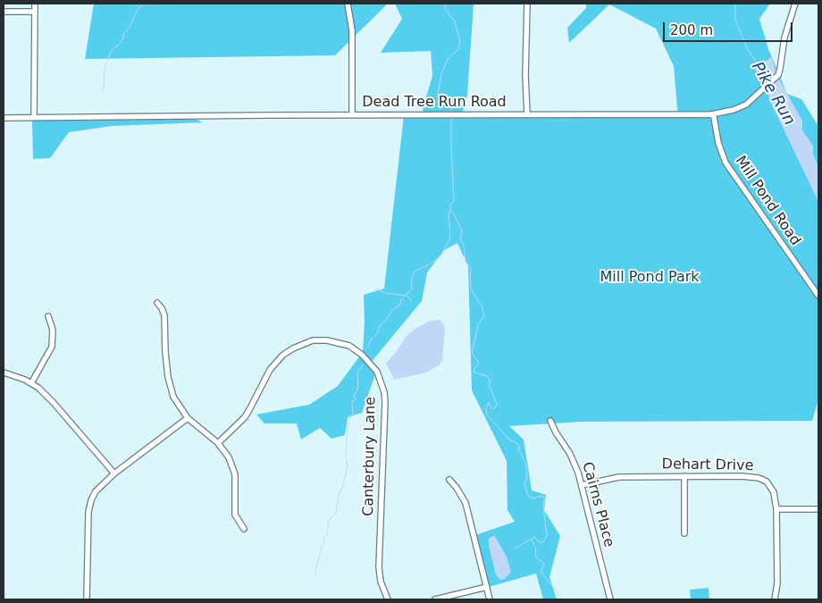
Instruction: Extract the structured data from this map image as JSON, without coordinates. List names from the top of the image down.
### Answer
{
  "streets": {
    "street": [
      "Dead Tree Run Road",
      "Mill Pond Road",
      "Canterbury Lane",
      "Dehart Drive",
      "Cairns Place"
    ]
  },
  "crossings": [
    ["Dead Tree Run Road", "Mill Pond Road"],
    ["Dehart Drive", "Cairns Place"]
  ],
  "water": ["Pike Run"],
  "parks": ["Mill Pond Park"],
  "scale_bar": "200 m"
}
